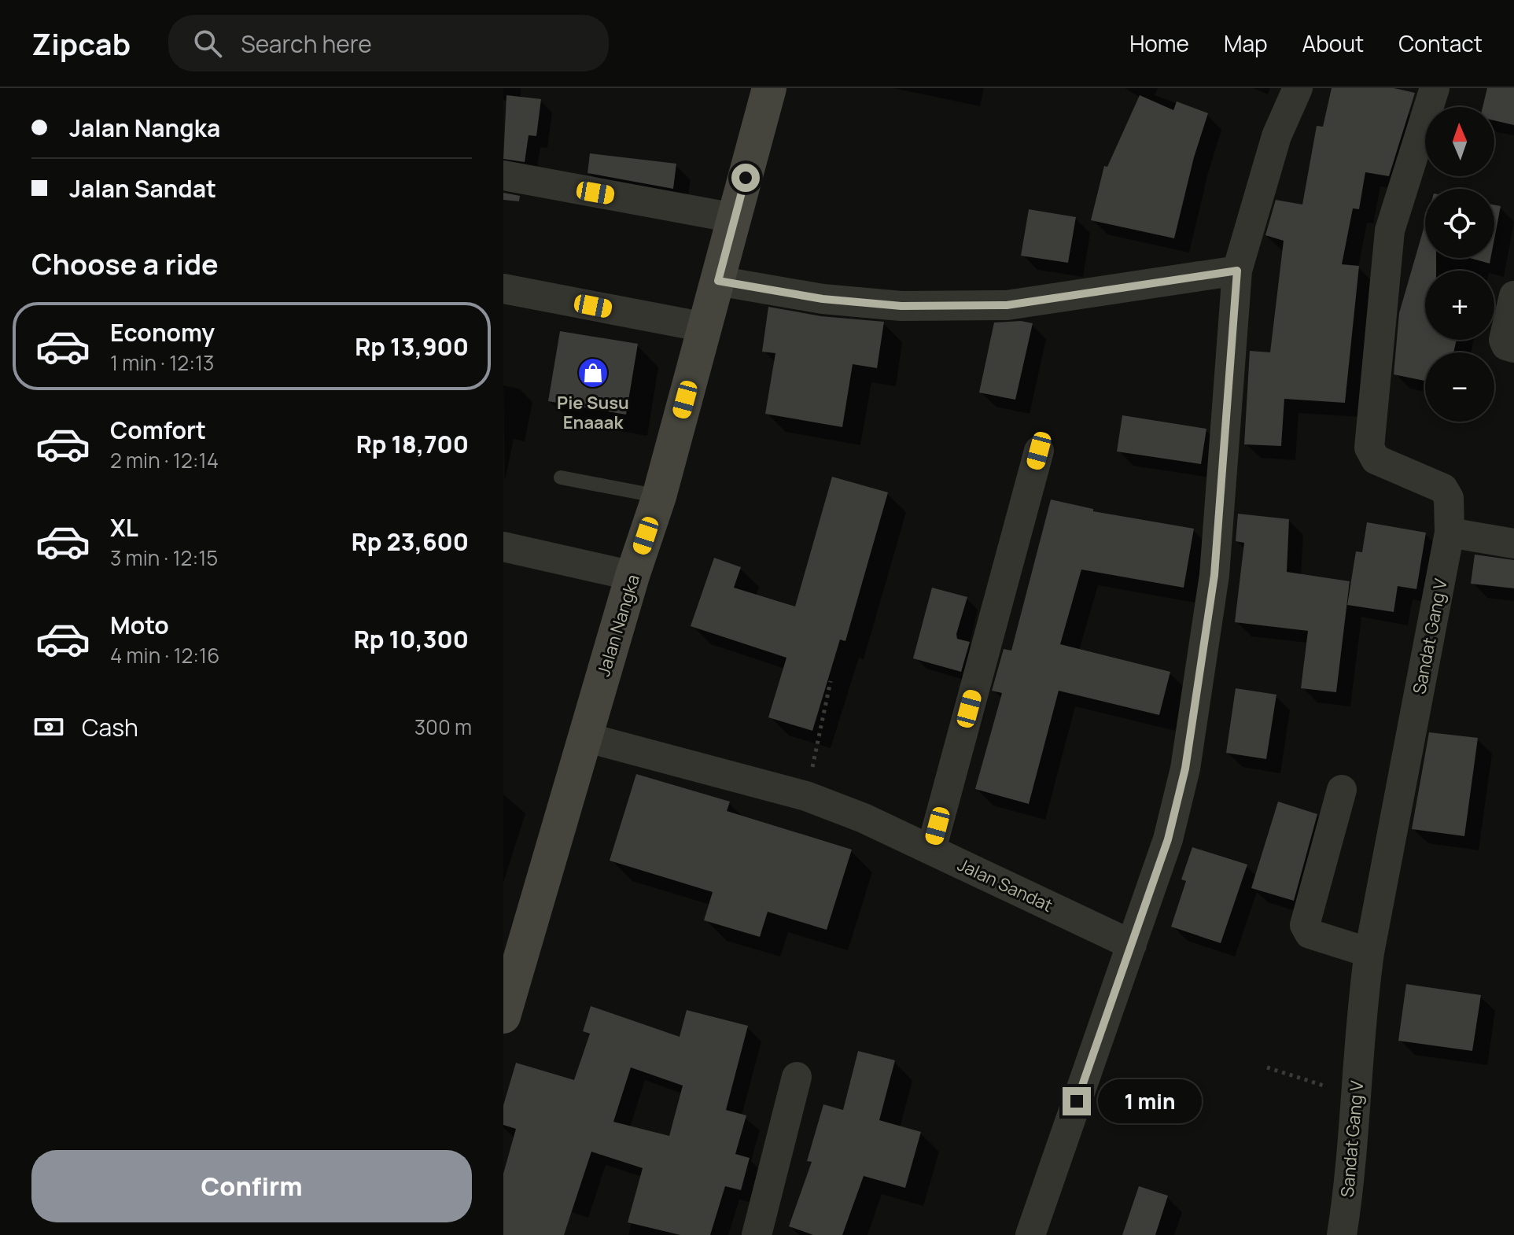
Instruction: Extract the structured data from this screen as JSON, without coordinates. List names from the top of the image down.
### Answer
{
  "streets": {
    "main road": ["Jalan Nangka"],
    "street": ["Sandat Gang V", "Jalan Sandat"]
  },
  "crossings": [
    ["Jalan Nangka", "Jalan Sandat"]
  ],
  "places": {
    "shop": ["Pie Susu Enaaak"]
  },
  "north": "top",
  "page": {
    "header": "Zipcab",
    "search": "Search here",
    "nav": [
      "Home",
      "Map",
      "About",
      "Contact"
    ],
    "banner": ["Jalan Nangka", "Jalan Sandat"],
    "map_buttons": ["+", "−"],
    "heading": "Choose a ride",
    "list": [
      {
        "name": "Economy",
        "note": "1 min · 12:13",
        "value": "Rp 13,900"
      },
      {
        "name": "Comfort",
        "note": "2 min · 12:14",
        "value": "Rp 18,700"
      },
      {
        "name": "XL",
        "note": "3 min · 12:15",
        "value": "Rp 23,600"
      },
      {
        "name": "Moto",
        "note": "4 min · 12:16",
        "value": "Rp 10,300"
      }
    ],
    "pay": ["Cash", "300 m"],
    "bubble": "1 min",
    "buttons": "Confirm"
  }
}
